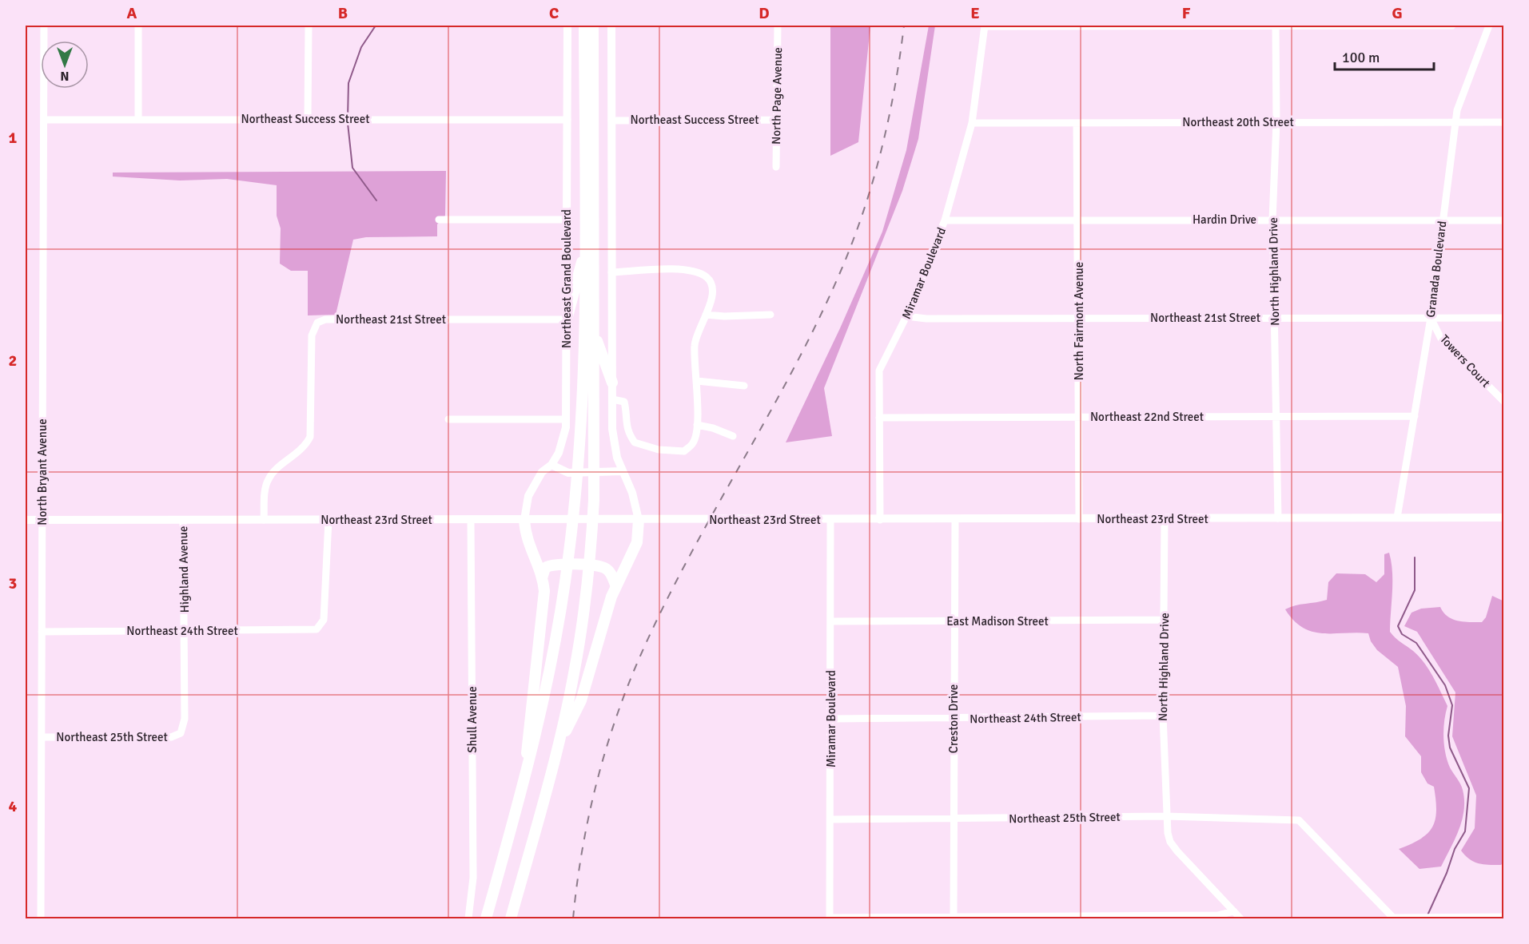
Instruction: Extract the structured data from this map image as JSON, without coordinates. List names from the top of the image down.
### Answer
{
  "streets": {
    "main road": ["Northeast Grand Boulevard", "Northeast 23rd Street"],
    "street": [
      "North Page Avenue",
      "Northeast Success Street",
      "Northeast 20th Street",
      "Hardin Drive",
      "Granada Boulevard",
      "North Highland Drive",
      "Miramar Boulevard",
      "Northeast 21st Street",
      "North Fairmont Avenue",
      "Towers Court",
      "Northeast 22nd Street",
      "North Bryant Avenue",
      "Highland Avenue",
      "East Madison Street",
      "Northeast 24th Street",
      "Creston Drive",
      "Shull Avenue",
      "Northeast 25th Street"
    ]
  },
  "crossings": [
    ["North Page Avenue", "Northeast Success Street"],
    ["Northeast Success Street", "Northeast Grand Boulevard"],
    ["Northeast Success Street", "North Bryant Avenue"],
    ["Northeast 20th Street", "Granada Boulevard"],
    ["Northeast 20th Street", "North Highland Drive"],
    ["Northeast 20th Street", "Miramar Boulevard"],
    ["Northeast 20th Street", "North Fairmont Avenue"],
    ["Hardin Drive", "Granada Boulevard"],
    ["Hardin Drive", "North Highland Drive"],
    ["Hardin Drive", "Miramar Boulevard"],
    ["Hardin Drive", "North Fairmont Avenue"],
    ["Granada Boulevard", "Northeast 21st Street"],
    ["Granada Boulevard", "Towers Court"],
    ["Granada Boulevard", "Northeast 22nd Street"],
    ["Granada Boulevard", "Northeast 23rd Street"],
    ["North Highland Drive", "Northeast 21st Street"],
    ["North Highland Drive", "Northeast 22nd Street"],
    ["North Highland Drive", "Northeast 23rd Street"],
    ["North Highland Drive", "East Madison Street"],
    ["North Highland Drive", "Northeast 24th Street"],
    ["North Highland Drive", "Northeast 25th Street"],
    ["Miramar Boulevard", "Northeast 21st Street"],
    ["Miramar Boulevard", "Northeast 22nd Street"],
    ["Miramar Boulevard", "Northeast 23rd Street"],
    ["Miramar Boulevard", "East Madison Street"],
    ["Miramar Boulevard", "Northeast 24th Street"],
    ["Miramar Boulevard", "Northeast 25th Street"],
    ["Northeast Grand Boulevard", "Northeast 21st Street"],
    ["Northeast Grand Boulevard", "Northeast 23rd Street"],
    ["Northeast 21st Street", "North Fairmont Avenue"],
    ["Northeast 21st Street", "Towers Court"],
    ["Northeast 21st Street", "Northeast 23rd Street"],
    ["North Fairmont Avenue", "Northeast 22nd Street"],
    ["North Fairmont Avenue", "Northeast 23rd Street"],
    ["North Bryant Avenue", "Northeast 23rd Street"],
    ["North Bryant Avenue", "Northeast 24th Street"],
    ["North Bryant Avenue", "Northeast 25th Street"],
    ["Northeast 23rd Street", "Highland Avenue"],
    ["Northeast 23rd Street", "Northeast 24th Street"],
    ["Northeast 23rd Street", "Creston Drive"],
    ["Northeast 23rd Street", "Shull Avenue"],
    ["Highland Avenue", "Northeast 24th Street"],
    ["Highland Avenue", "Northeast 25th Street"],
    ["East Madison Street", "Creston Drive"],
    ["Northeast 24th Street", "Creston Drive"],
    ["Creston Drive", "Northeast 25th Street"]
  ],
  "scale_bar": "100 m",
  "north": "bottom",
  "grid": {
    "columns": [
      "A",
      "B",
      "C",
      "D",
      "E",
      "F",
      "G"
    ],
    "rows": [
      "1",
      "2",
      "3",
      "4"
    ]
  }
}
